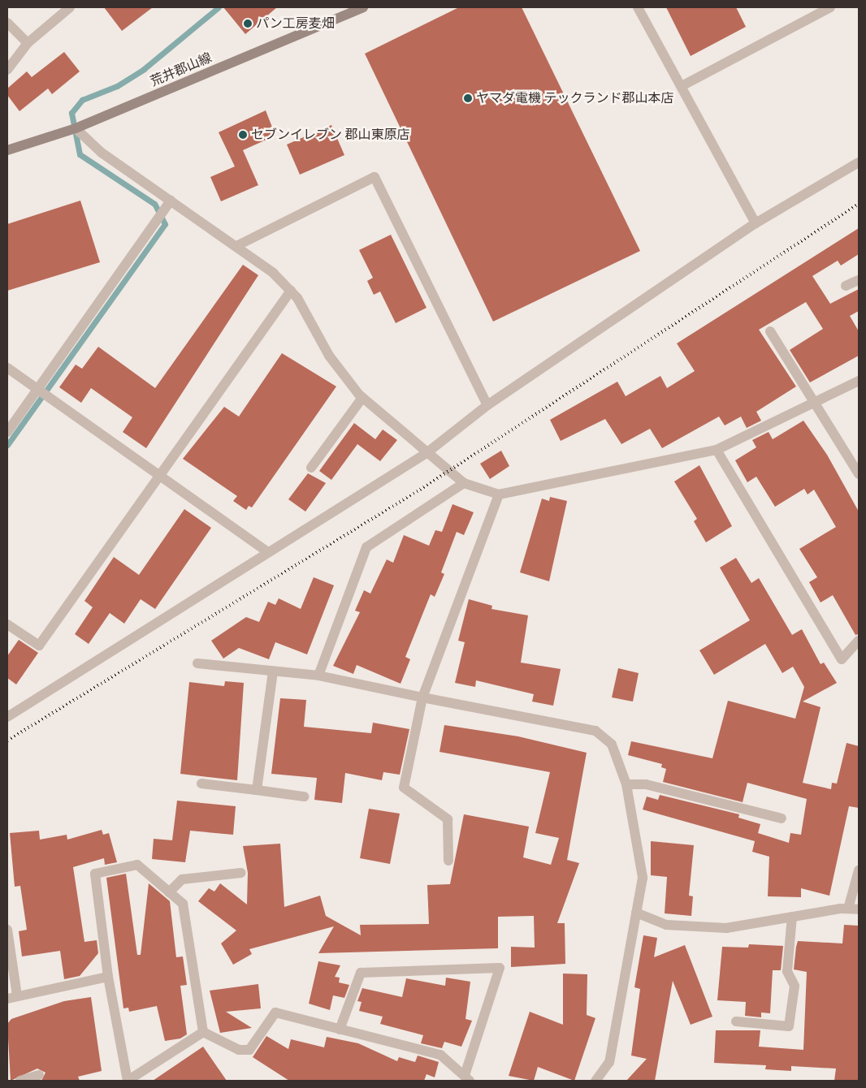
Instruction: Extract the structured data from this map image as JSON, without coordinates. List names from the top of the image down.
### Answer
{
  "streets": {
    "main road": ["荒井郡山線"]
  },
  "places": ["パン工房麦畑", "ヤマダ電機 テックランド郡山本店", "セブンイレブン 郡山東原店"]
}
